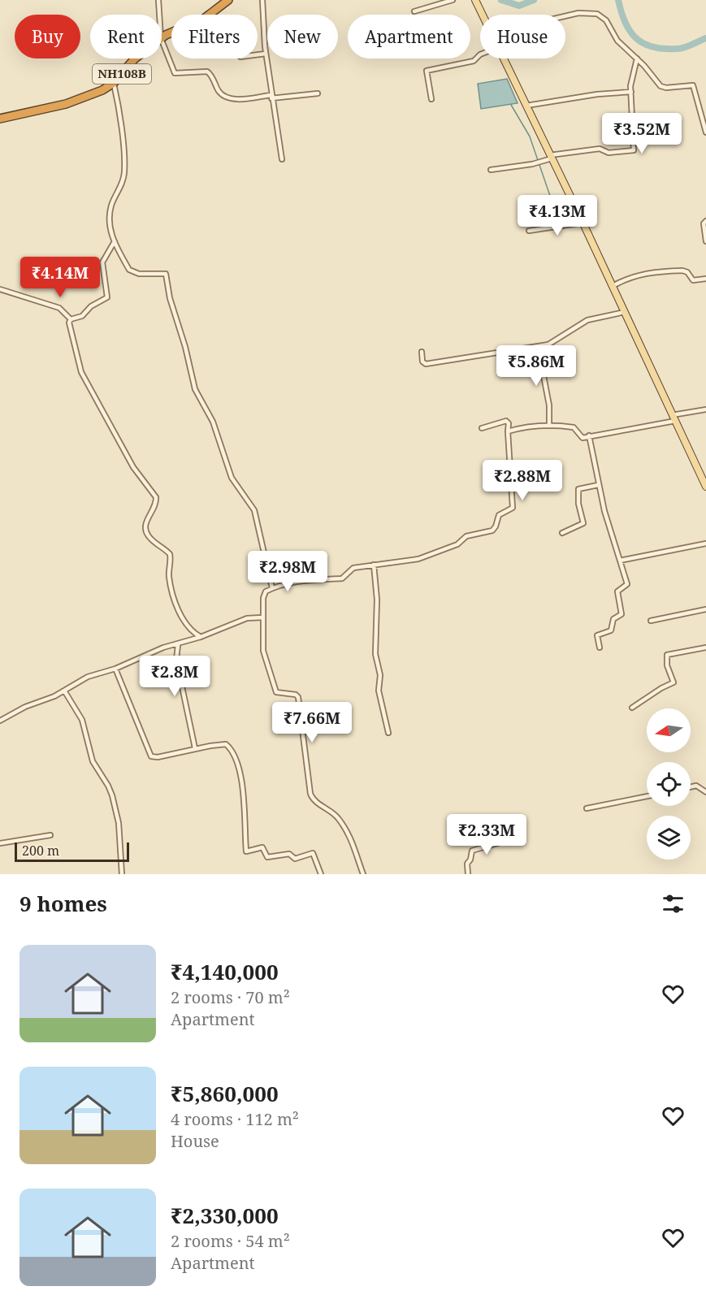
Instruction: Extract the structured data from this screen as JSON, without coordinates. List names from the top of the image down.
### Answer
{
  "streets": {
    "highway": ["NH108B"]
  },
  "scale_bar": "200 m",
  "north": "left",
  "page": {
    "chip": [
      "Buy",
      "Rent",
      "Filters",
      "New",
      "Apartment",
      "House"
    ],
    "price": [
      "₹3.52M",
      "₹4.13M",
      "₹4.14M",
      "₹5.86M",
      "₹2.88M",
      "₹2.98M",
      "₹2.8M",
      "₹7.66M",
      "₹2.33M"
    ],
    "scale": "200 m",
    "heading": "9 homes",
    "list": [
      {
        "name": "₹4,140,000",
        "note": "2 rooms · 70 m² · Apartment"
      },
      {
        "name": "₹5,860,000",
        "note": "4 rooms · 112 m² · House"
      },
      {
        "name": "₹2,330,000",
        "note": "2 rooms · 54 m² · Apartment"
      }
    ]
  }
}
